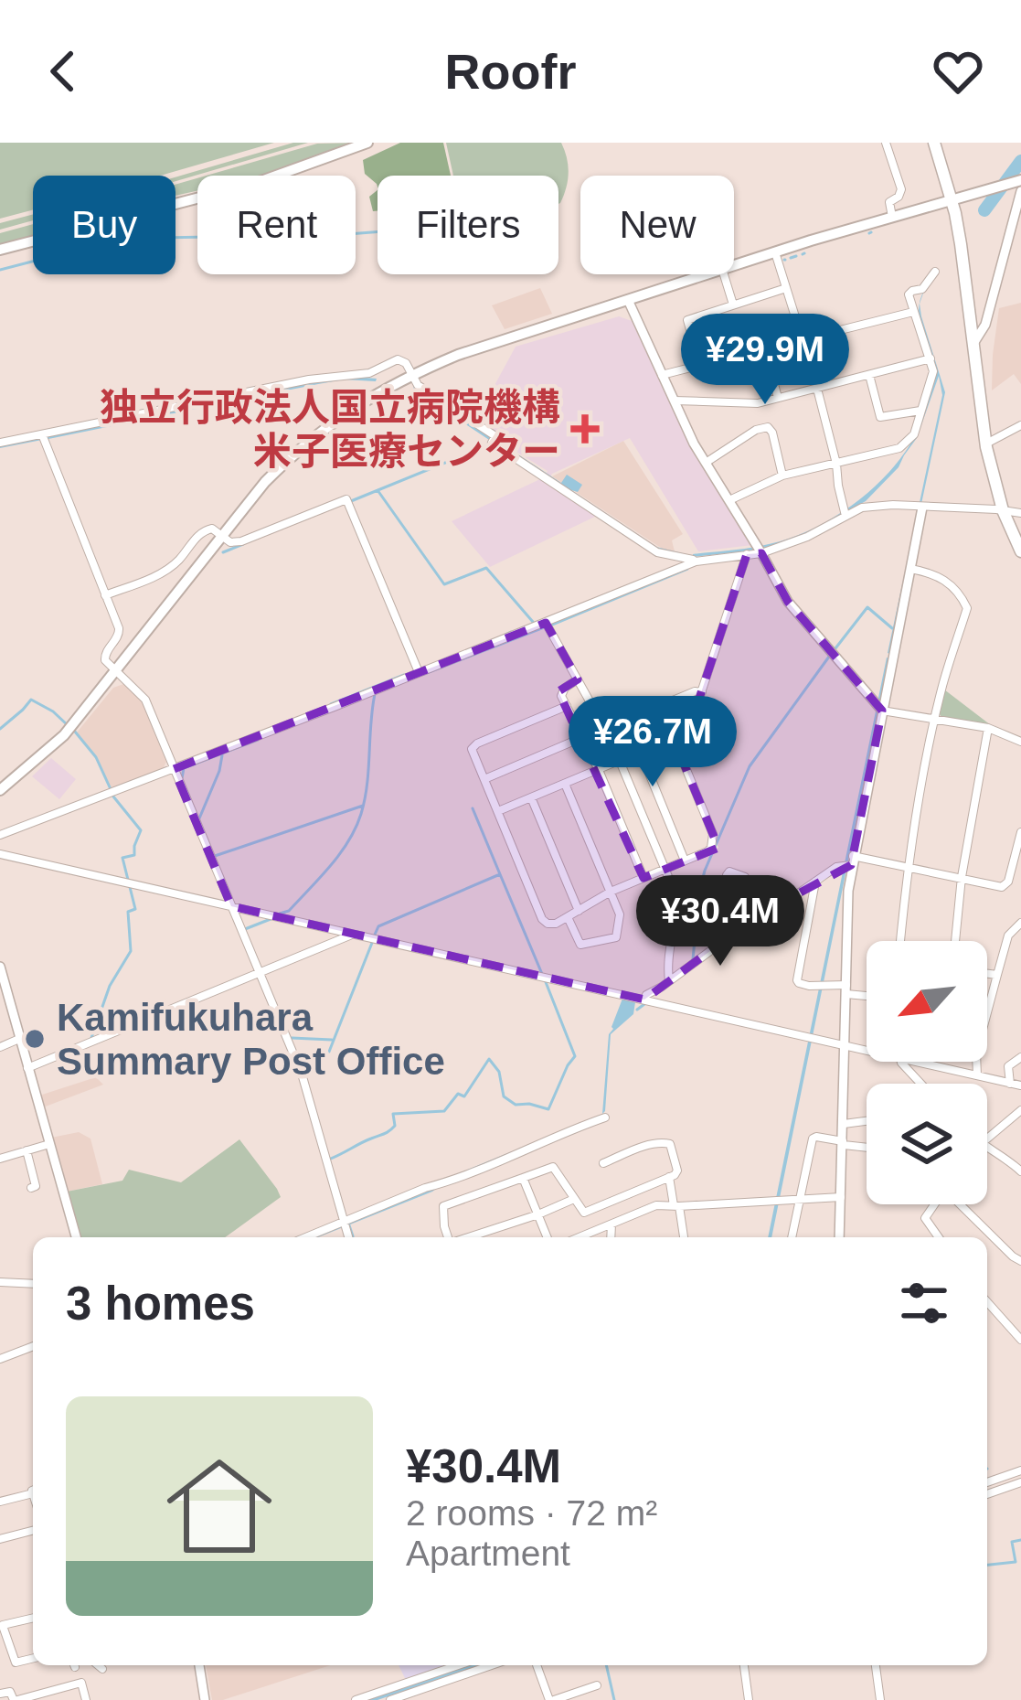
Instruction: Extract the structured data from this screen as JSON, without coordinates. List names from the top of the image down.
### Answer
{
  "places": {
    "health": ["独立行政法人国立病院機構 米子医療センター"],
    "other": ["Kamifukuhara Summary Post Office"]
  },
  "north": "bottom left",
  "page": {
    "header": "Roofr",
    "chip": [
      "Buy",
      "Rent",
      "Filters",
      "New"
    ],
    "price": ["¥29.9M", "¥26.7M", "¥30.4M"],
    "heading": "3 homes",
    "list": [
      {
        "name": "¥30.4M",
        "note": "2 rooms · 72 m² · Apartment"
      }
    ]
  }
}
